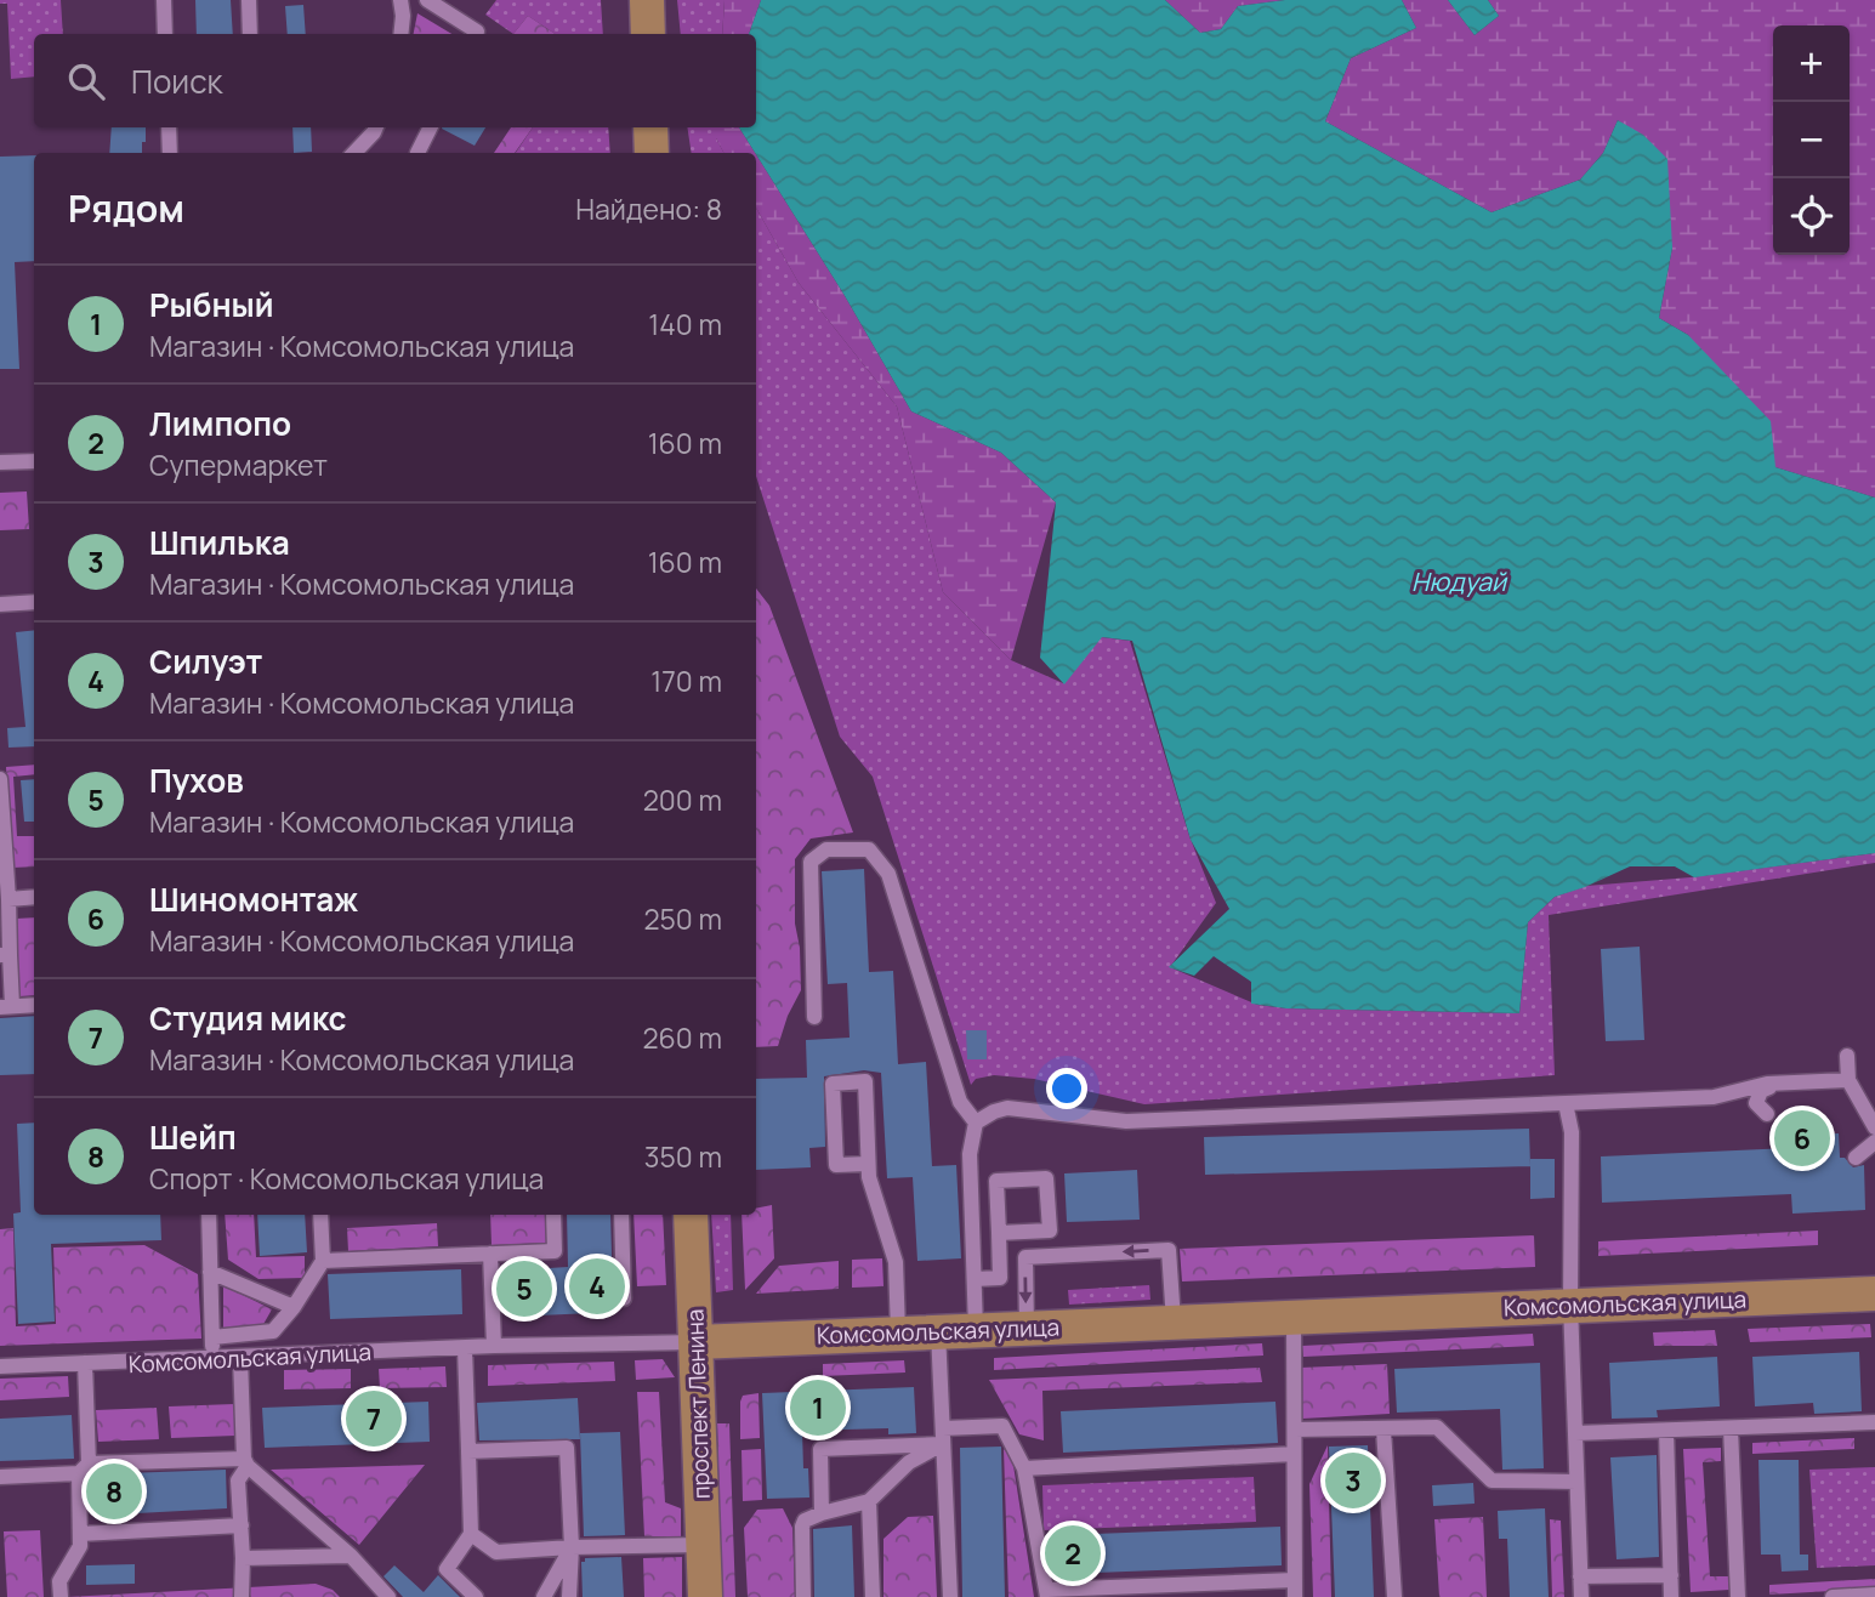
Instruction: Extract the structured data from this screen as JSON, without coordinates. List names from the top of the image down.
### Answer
{
  "streets": {
    "main road": ["Комсомольская улица", "проспект Ленина"]
  },
  "crossings": [
    ["Комсомольская улица", "проспект Ленина"]
  ],
  "water": ["Нюдуай"],
  "page": {
    "map_buttons": ["+", "−"],
    "search": "Поиск",
    "heading": ["Рядом", "Найдено: 8"],
    "list": [
      {
        "mark": "1",
        "name": "Рыбный",
        "note": "Магазин · Комсомольская улица",
        "value": "140 m"
      },
      {
        "mark": "2",
        "name": "Лимпопо",
        "note": "Супермаркет",
        "value": "160 m"
      },
      {
        "mark": "3",
        "name": "Шпилька",
        "note": "Магазин · Комсомольская улица",
        "value": "160 m"
      },
      {
        "mark": "4",
        "name": "Силуэт",
        "note": "Магазин · Комсомольская улица",
        "value": "170 m"
      },
      {
        "mark": "5",
        "name": "Пухов",
        "note": "Магазин · Комсомольская улица",
        "value": "200 m"
      },
      {
        "mark": "6",
        "name": "Шиномонтаж",
        "note": "Магазин · Комсомольская улица",
        "value": "250 m"
      },
      {
        "mark": "7",
        "name": "Студия микс",
        "note": "Магазин · Комсомольская улица",
        "value": "260 m"
      },
      {
        "mark": "8",
        "name": "Шейп",
        "note": "Спорт · Комсомольская улица",
        "value": "350 m"
      }
    ],
    "pins": [
      "6",
      "4",
      "5",
      "1",
      "7",
      "3",
      "8",
      "2"
    ]
  }
}
